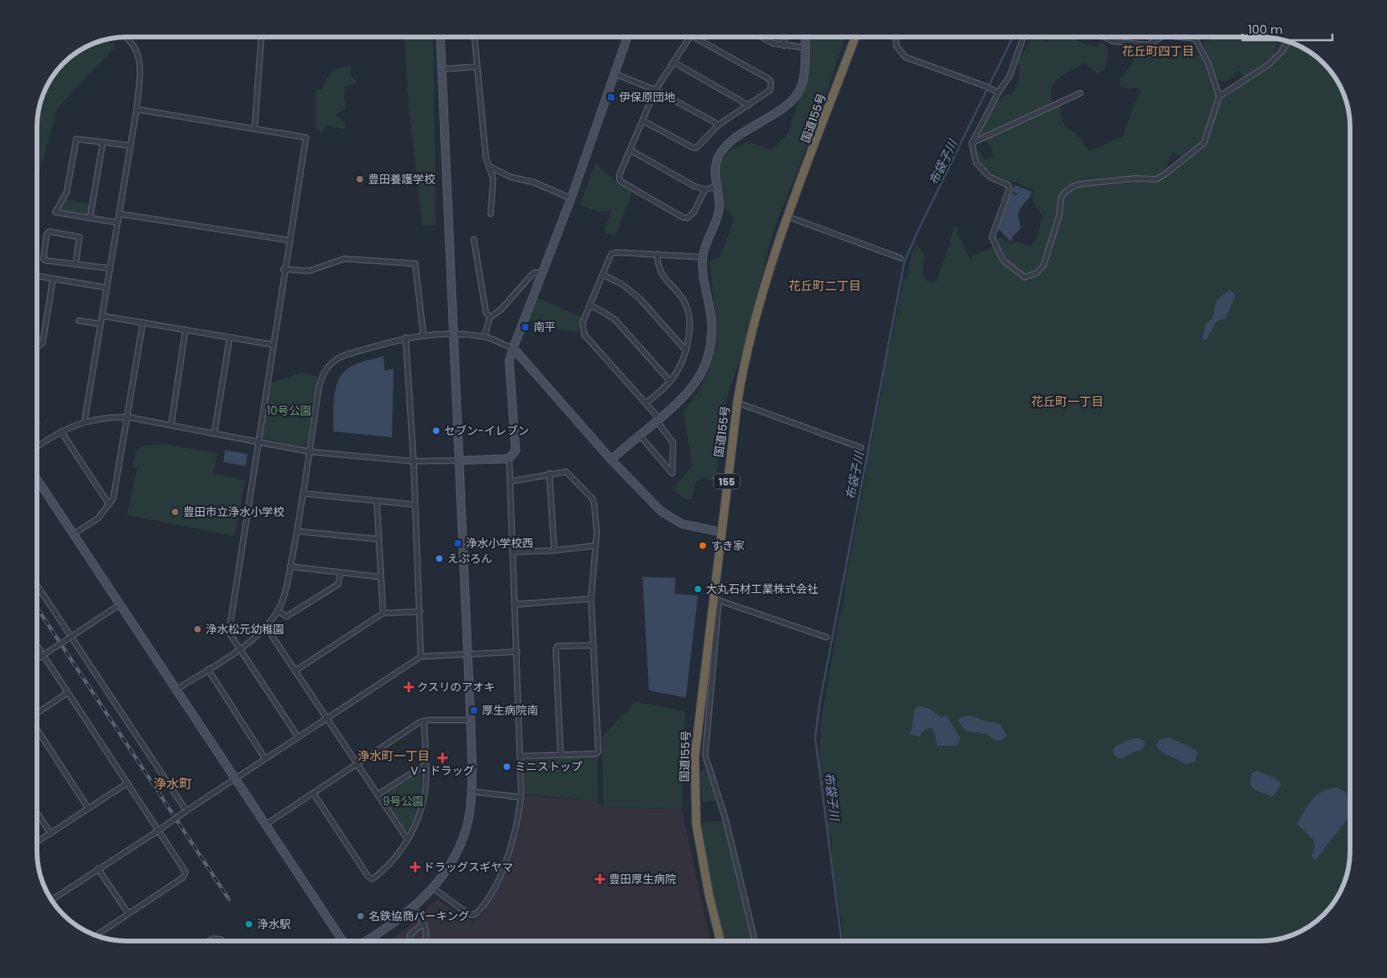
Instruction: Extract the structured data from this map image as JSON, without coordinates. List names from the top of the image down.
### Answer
{
  "streets": {
    "highway": ["国道155号", "155"]
  },
  "districts": [
    "花丘町四丁目",
    "花丘町二丁目",
    "花丘町一丁目",
    "浄水町一丁目",
    "浄水町"
  ],
  "water": ["布袋子川"],
  "parks": ["10号公園", "9号公園"],
  "places": {
    "transit": [
      "伊保原団地",
      "南平",
      "浄水小学校西",
      "厚生病院南"
    ],
    "other": [
      "豊田養護学校",
      "セブン-イレブン",
      "豊田市立浄水小学校",
      "すき家",
      "えぷろん",
      "大丸石材工業株式会社",
      "浄水松元幼稚園",
      "ミニストップ",
      "名鉄協商パーキング",
      "浄水駅"
    ],
    "health": [
      "クスリのアオキ",
      "V・ドラッグ",
      "ドラッグスギヤマ",
      "豊田厚生病院"
    ]
  },
  "scale_bar": "100 m"
}
